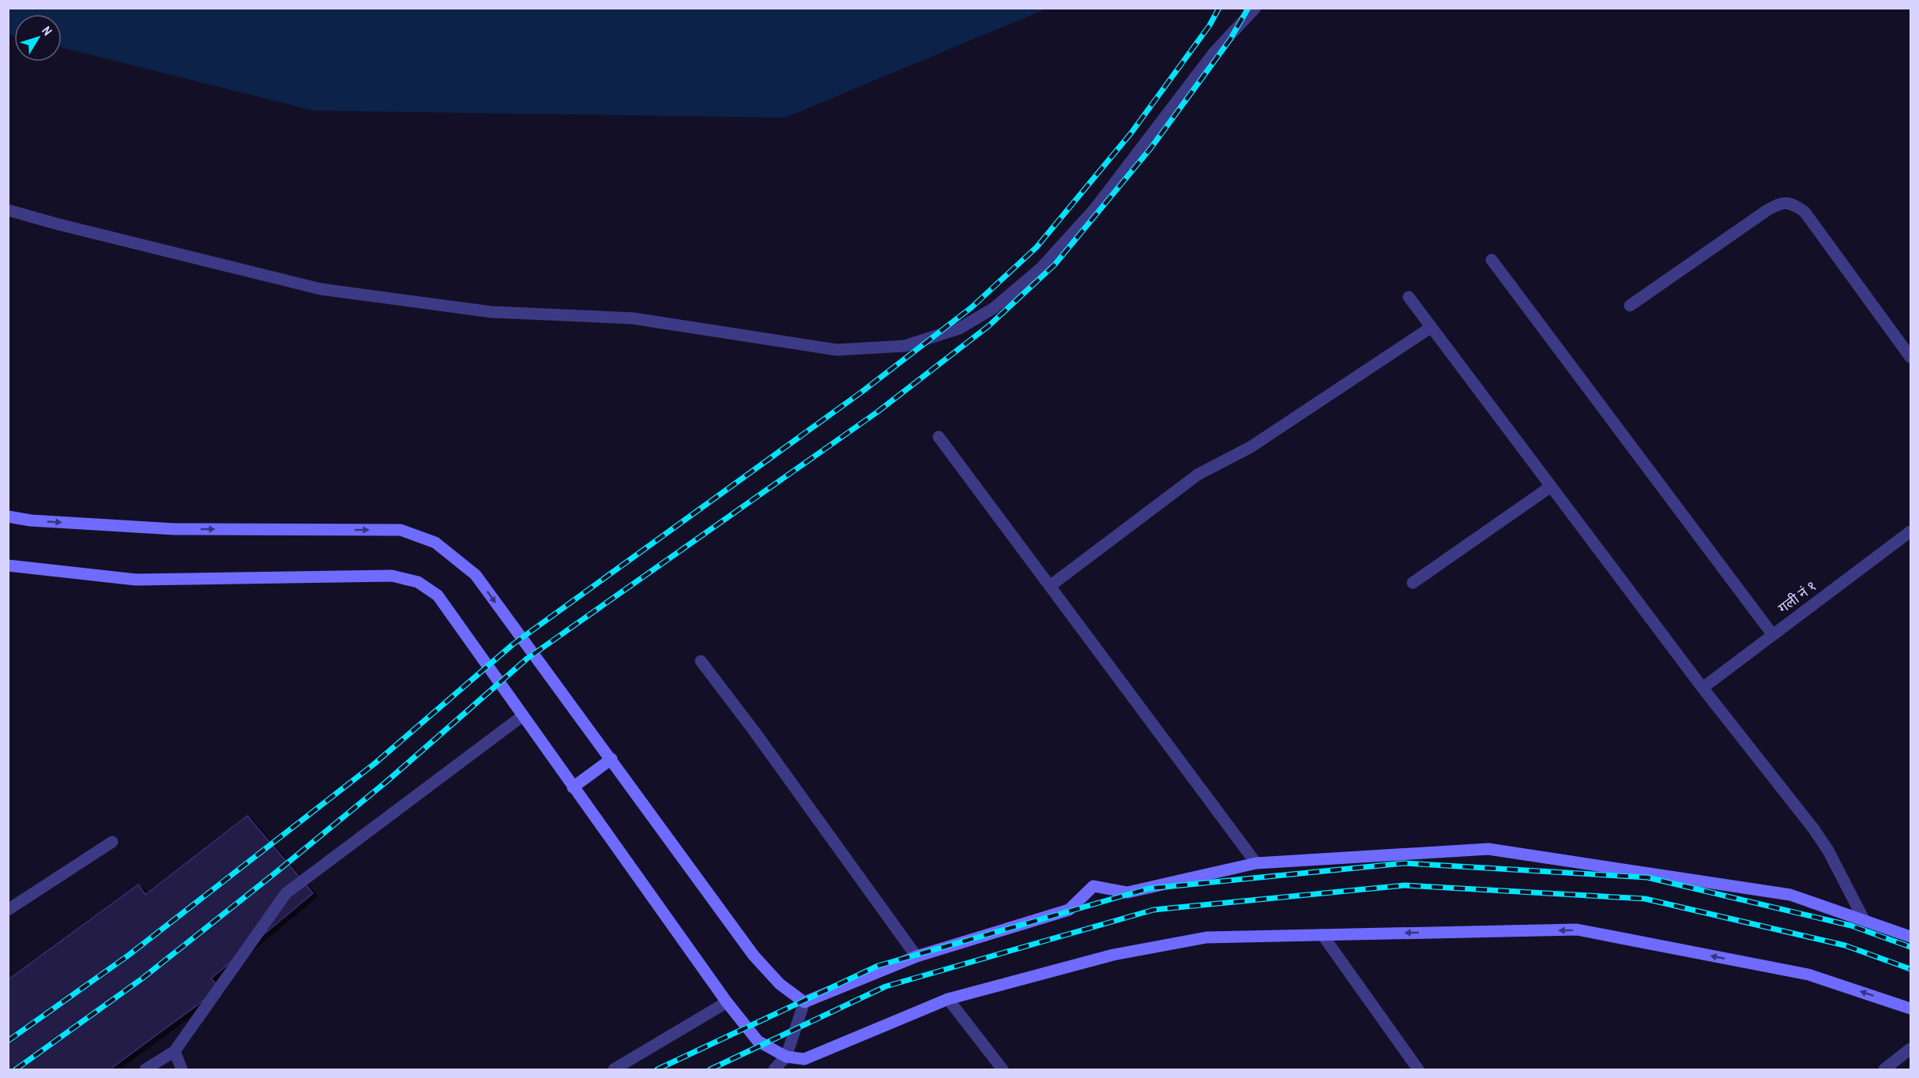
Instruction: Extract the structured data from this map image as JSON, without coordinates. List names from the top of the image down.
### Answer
{
  "streets": {
    "street": ["गली नं १"]
  },
  "north": "top right"
}
